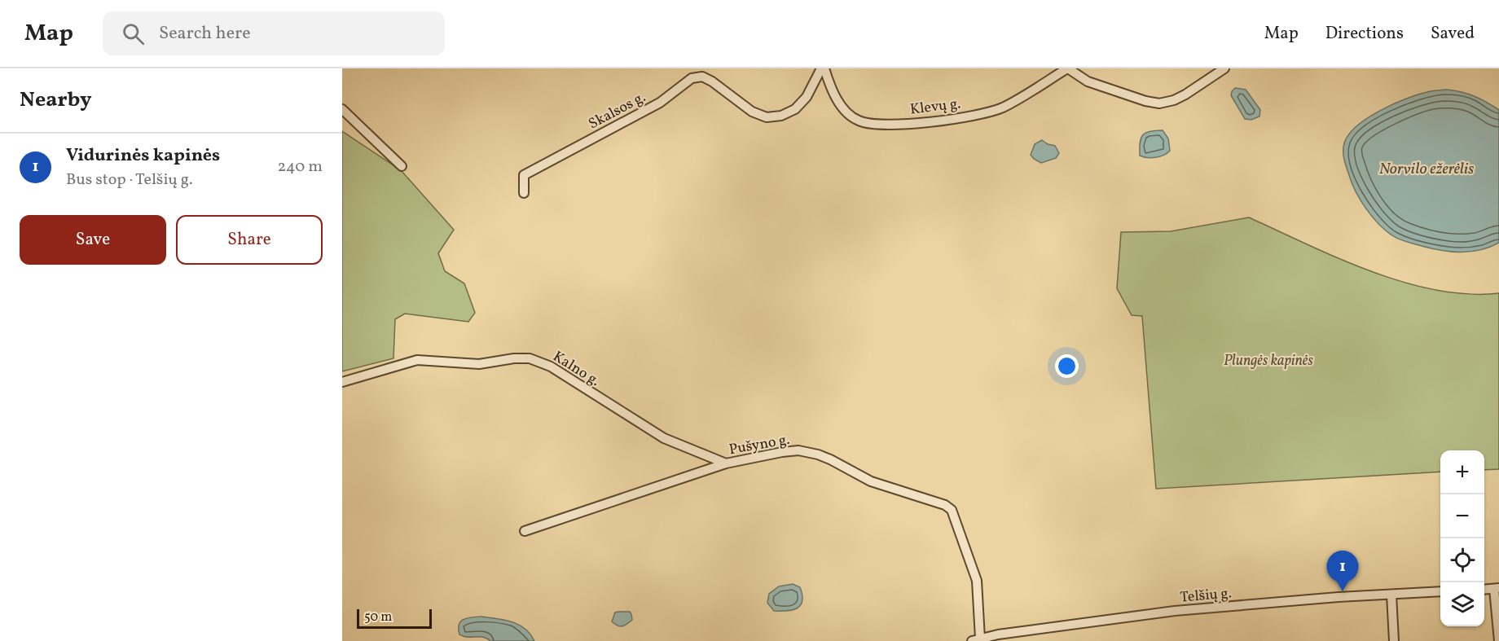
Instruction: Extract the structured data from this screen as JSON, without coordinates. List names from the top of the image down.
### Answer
{
  "streets": {
    "street": [
      "Klevų g.",
      "Skalsos g.",
      "Kalno g.",
      "Pušyno g.",
      "Telšių g."
    ]
  },
  "crossings": [
    ["Kalno g.", "Pušyno g."],
    ["Pušyno g.", "Telšių g."]
  ],
  "water": ["Norvilo ežerėlis"],
  "parks": ["Plungės kapinės"],
  "scale_bar": "50 m",
  "page": {
    "header": "Map",
    "search": "Search here",
    "nav": ["Map", "Directions", "Saved"],
    "heading": "Nearby",
    "list": [
      {
        "mark": "1",
        "name": "Vidurinės kapinės",
        "note": "Bus stop · Telšių g.",
        "value": "240 m"
      }
    ],
    "buttons": ["Save", "Share"],
    "map_buttons": ["+", "−"],
    "pins": "1",
    "scale": "50 m"
  }
}
